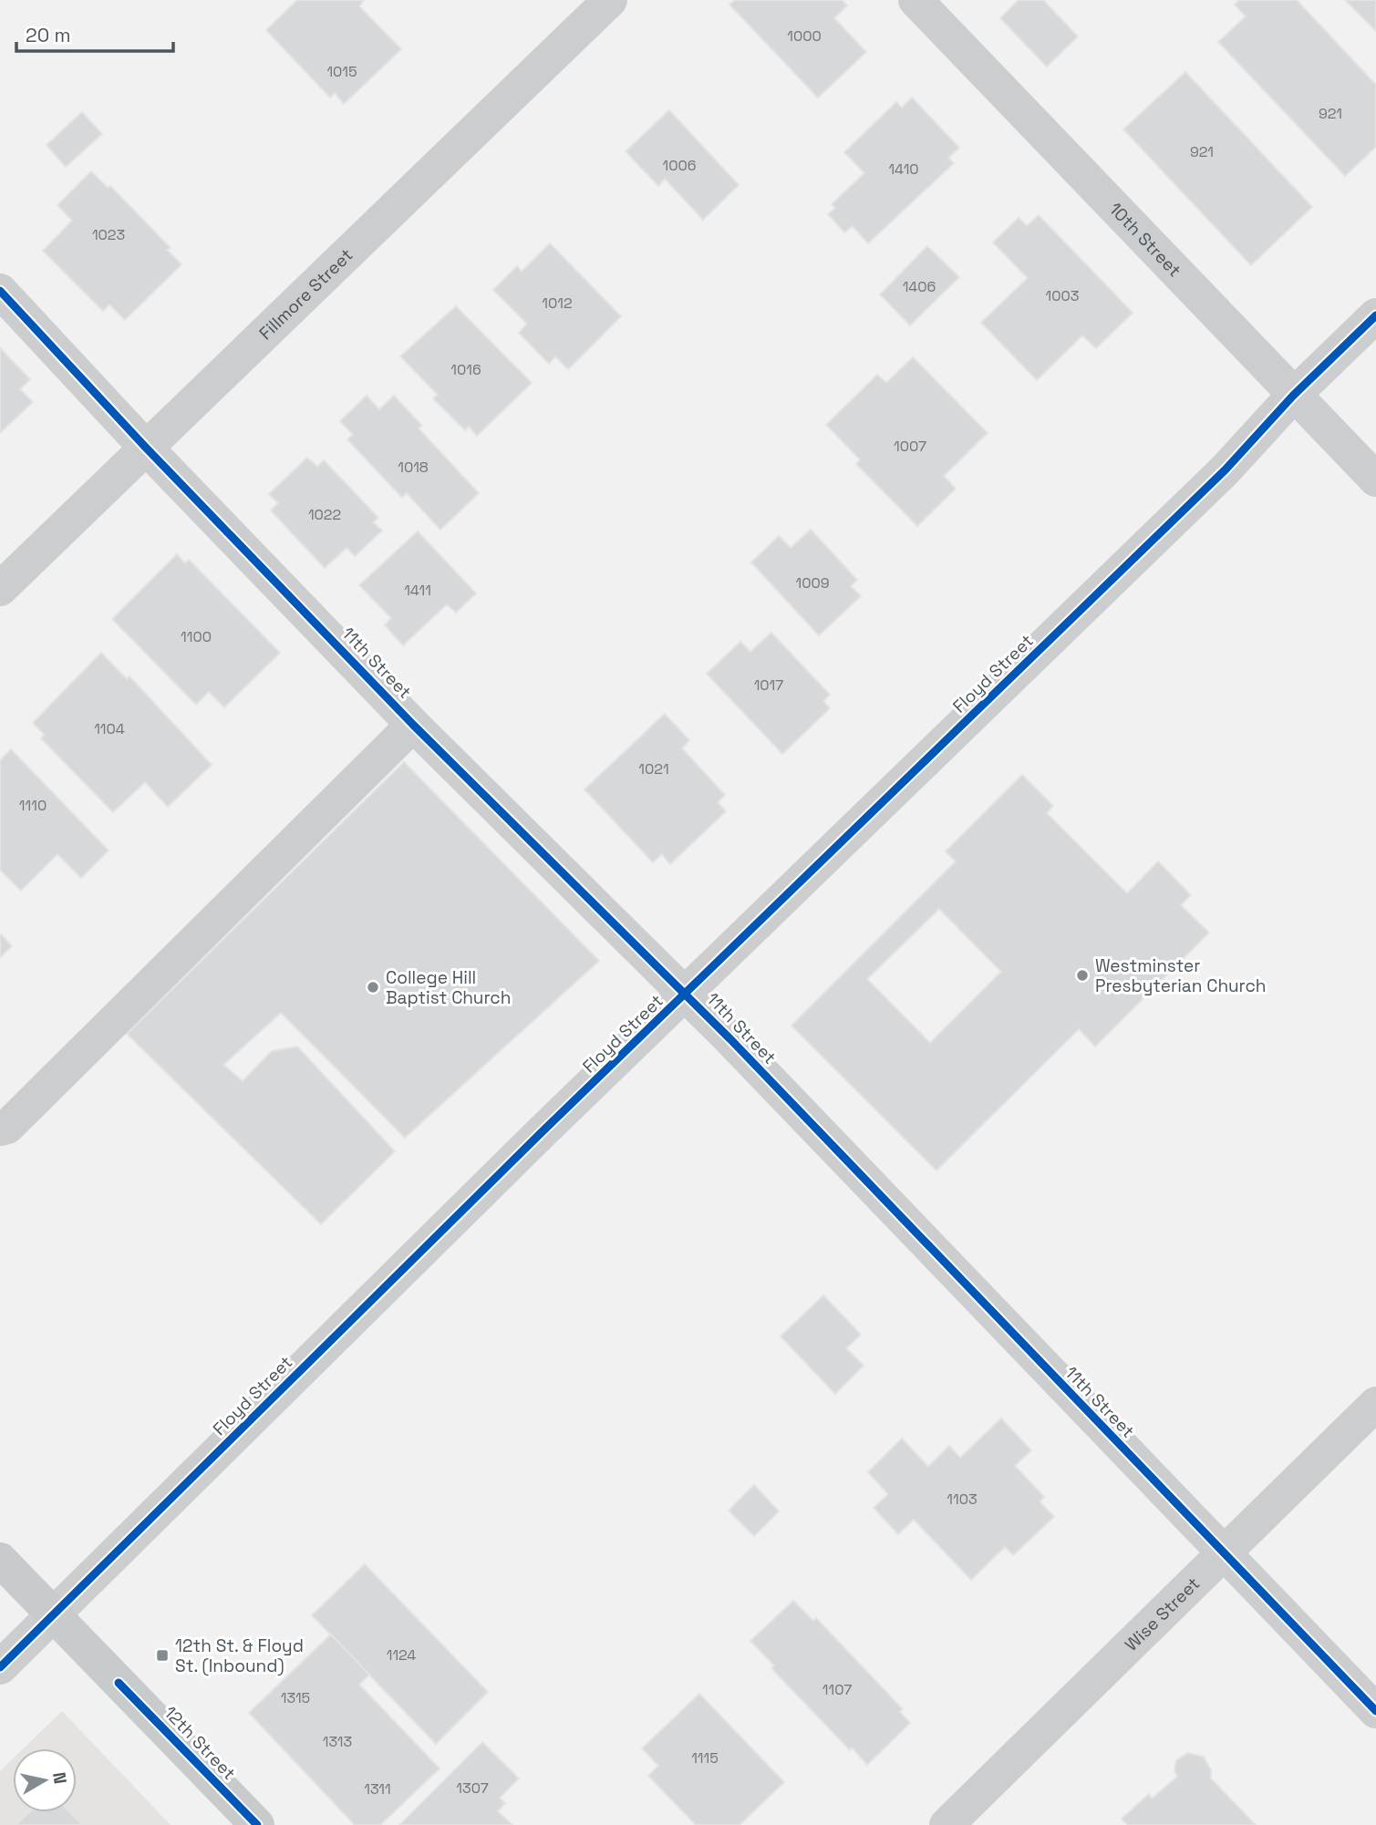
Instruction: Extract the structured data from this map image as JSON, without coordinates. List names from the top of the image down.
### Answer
{
  "streets": {
    "main road": ["12th Street"],
    "street": [
      "10th Street",
      "Fillmore Street",
      "11th Street",
      "Floyd Street",
      "Wise Street"
    ]
  },
  "crossings": [
    ["10th Street", "Floyd Street"],
    ["Fillmore Street", "11th Street"],
    ["11th Street", "Floyd Street"],
    ["11th Street", "Wise Street"],
    ["Floyd Street", "12th Street"]
  ],
  "places": {
    "other": ["Westminster Presbyterian Church", "College Hill Baptist Church"],
    "transit": ["12th St. & Floyd St. (Inbound)"]
  },
  "house_numbers": [
    "1000",
    "1015",
    "921",
    "921",
    "1006",
    "1410",
    "1023",
    "1406",
    "1003",
    "1012",
    "1016",
    "1007",
    "1018",
    "1022",
    "1009",
    "1411",
    "1100",
    "1017",
    "1104",
    "1021",
    "1110",
    "1103",
    "1124",
    "1107",
    "1315",
    "1313",
    "1115",
    "1307",
    "1311"
  ],
  "scale_bar": "20 m",
  "north": "right"
}
